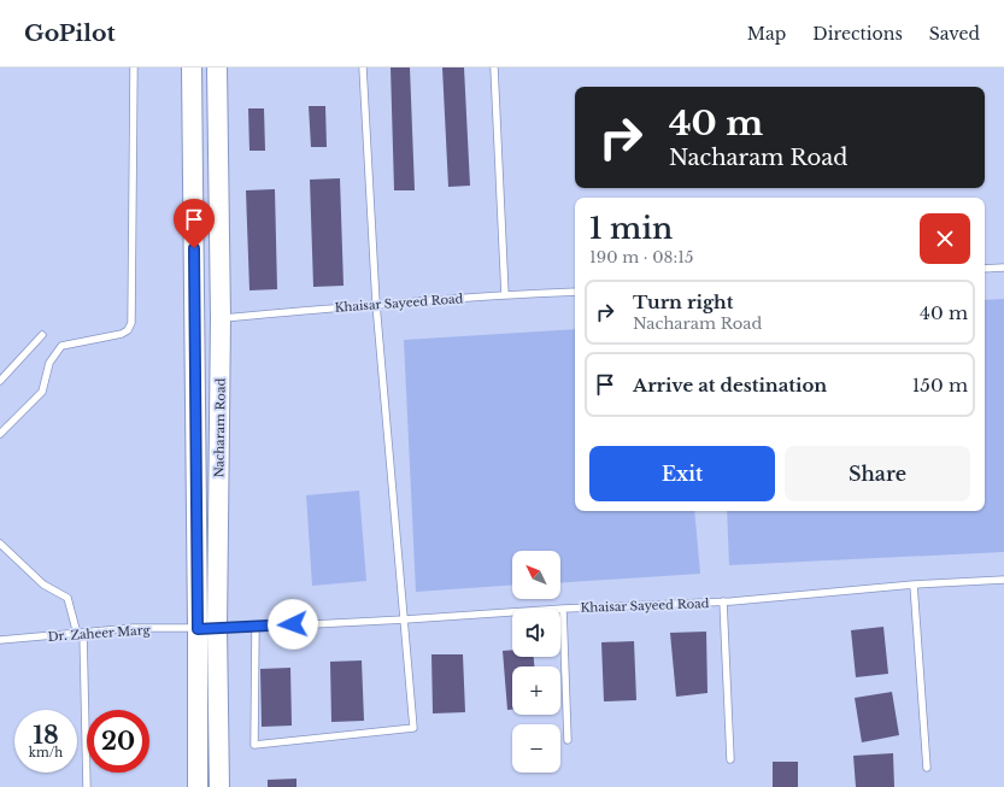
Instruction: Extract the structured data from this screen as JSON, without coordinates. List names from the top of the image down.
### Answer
{
  "streets": {
    "main road": ["Nacharam Road"],
    "lane": ["Khaisar Sayeed Road", "Dr. Zaheer Marg"]
  },
  "crossings": [
    ["Khaisar Sayeed Road", "Nacharam Road"],
    ["Khaisar Sayeed Road", "Dr. Zaheer Marg"],
    ["Nacharam Road", "Dr. Zaheer Marg"]
  ],
  "north": "top left",
  "page": {
    "header": "GoPilot",
    "nav": ["Map", "Directions", "Saved"],
    "turn": ["40 m", "Nacharam Road"],
    "heading": ["1 min", "190 m · 08:15"],
    "list": [
      {
        "name": "Turn right",
        "note": "Nacharam Road",
        "value": "40 m"
      },
      {
        "name": "Arrive at destination",
        "value": "150 m"
      }
    ],
    "buttons": ["Exit", "Share"],
    "map_buttons": ["+", "−"],
    "speed": "18 km/h",
    "limit": "20"
  }
}
